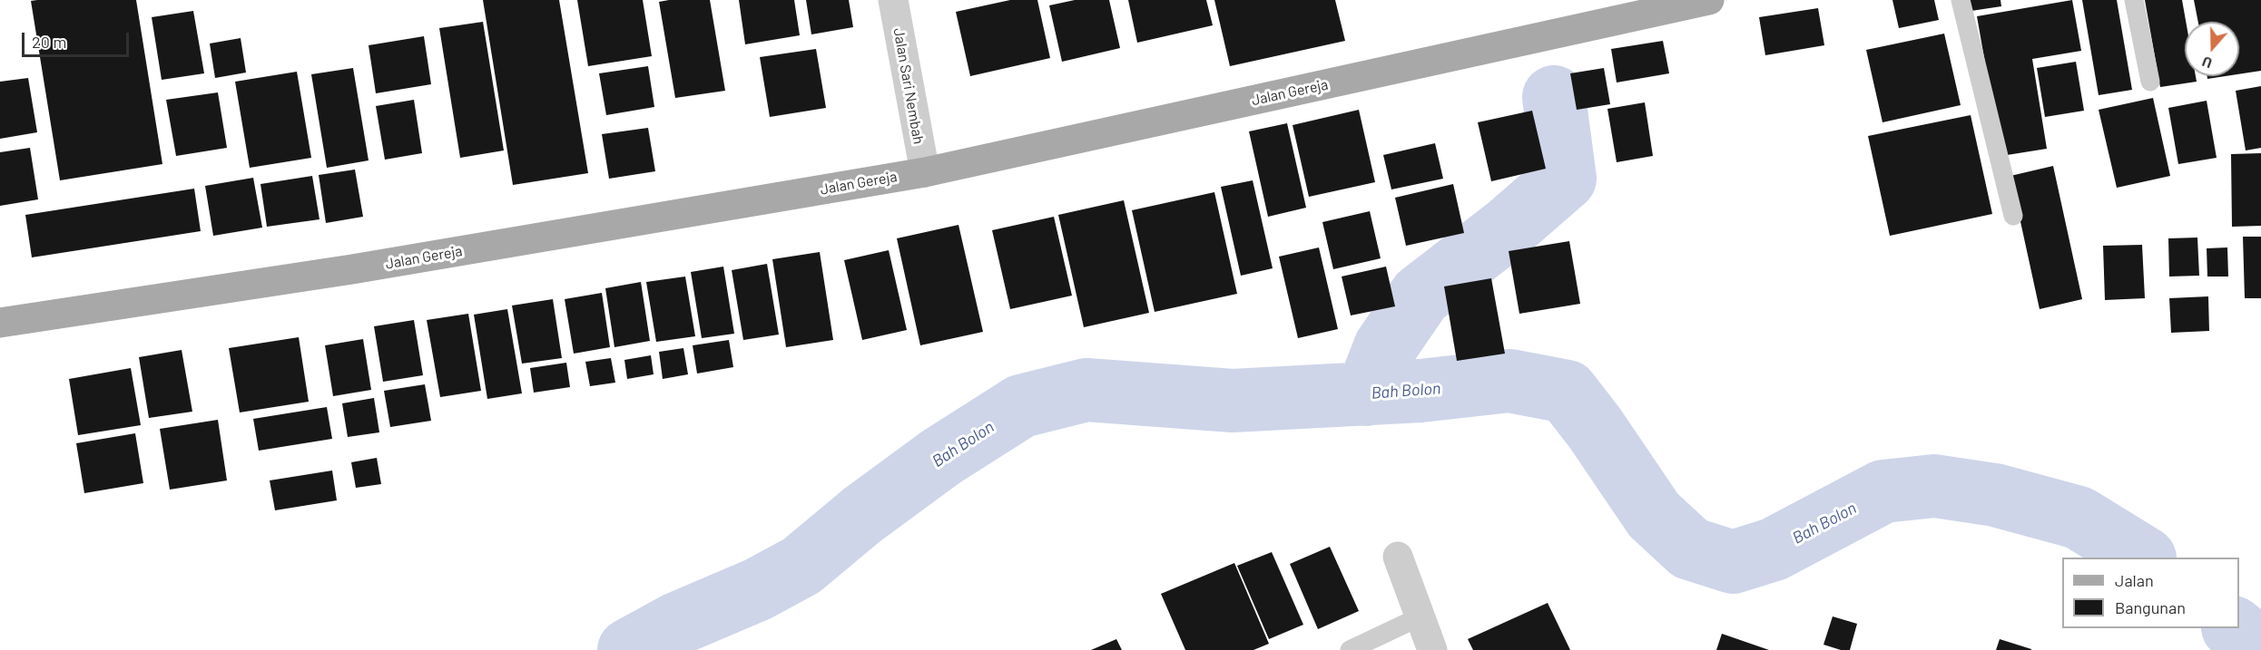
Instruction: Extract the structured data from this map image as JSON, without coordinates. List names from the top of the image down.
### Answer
{
  "streets": {
    "main road": ["Jalan Gereja"],
    "street": ["Jalan Sari Nembah"]
  },
  "crossings": [
    ["Jalan Sari Nembah", "Jalan Gereja"]
  ],
  "water": ["Bah Bolon"],
  "legend": ["Jalan", "Bangunan"],
  "scale_bar": "20 m",
  "north": "bottom"
}
